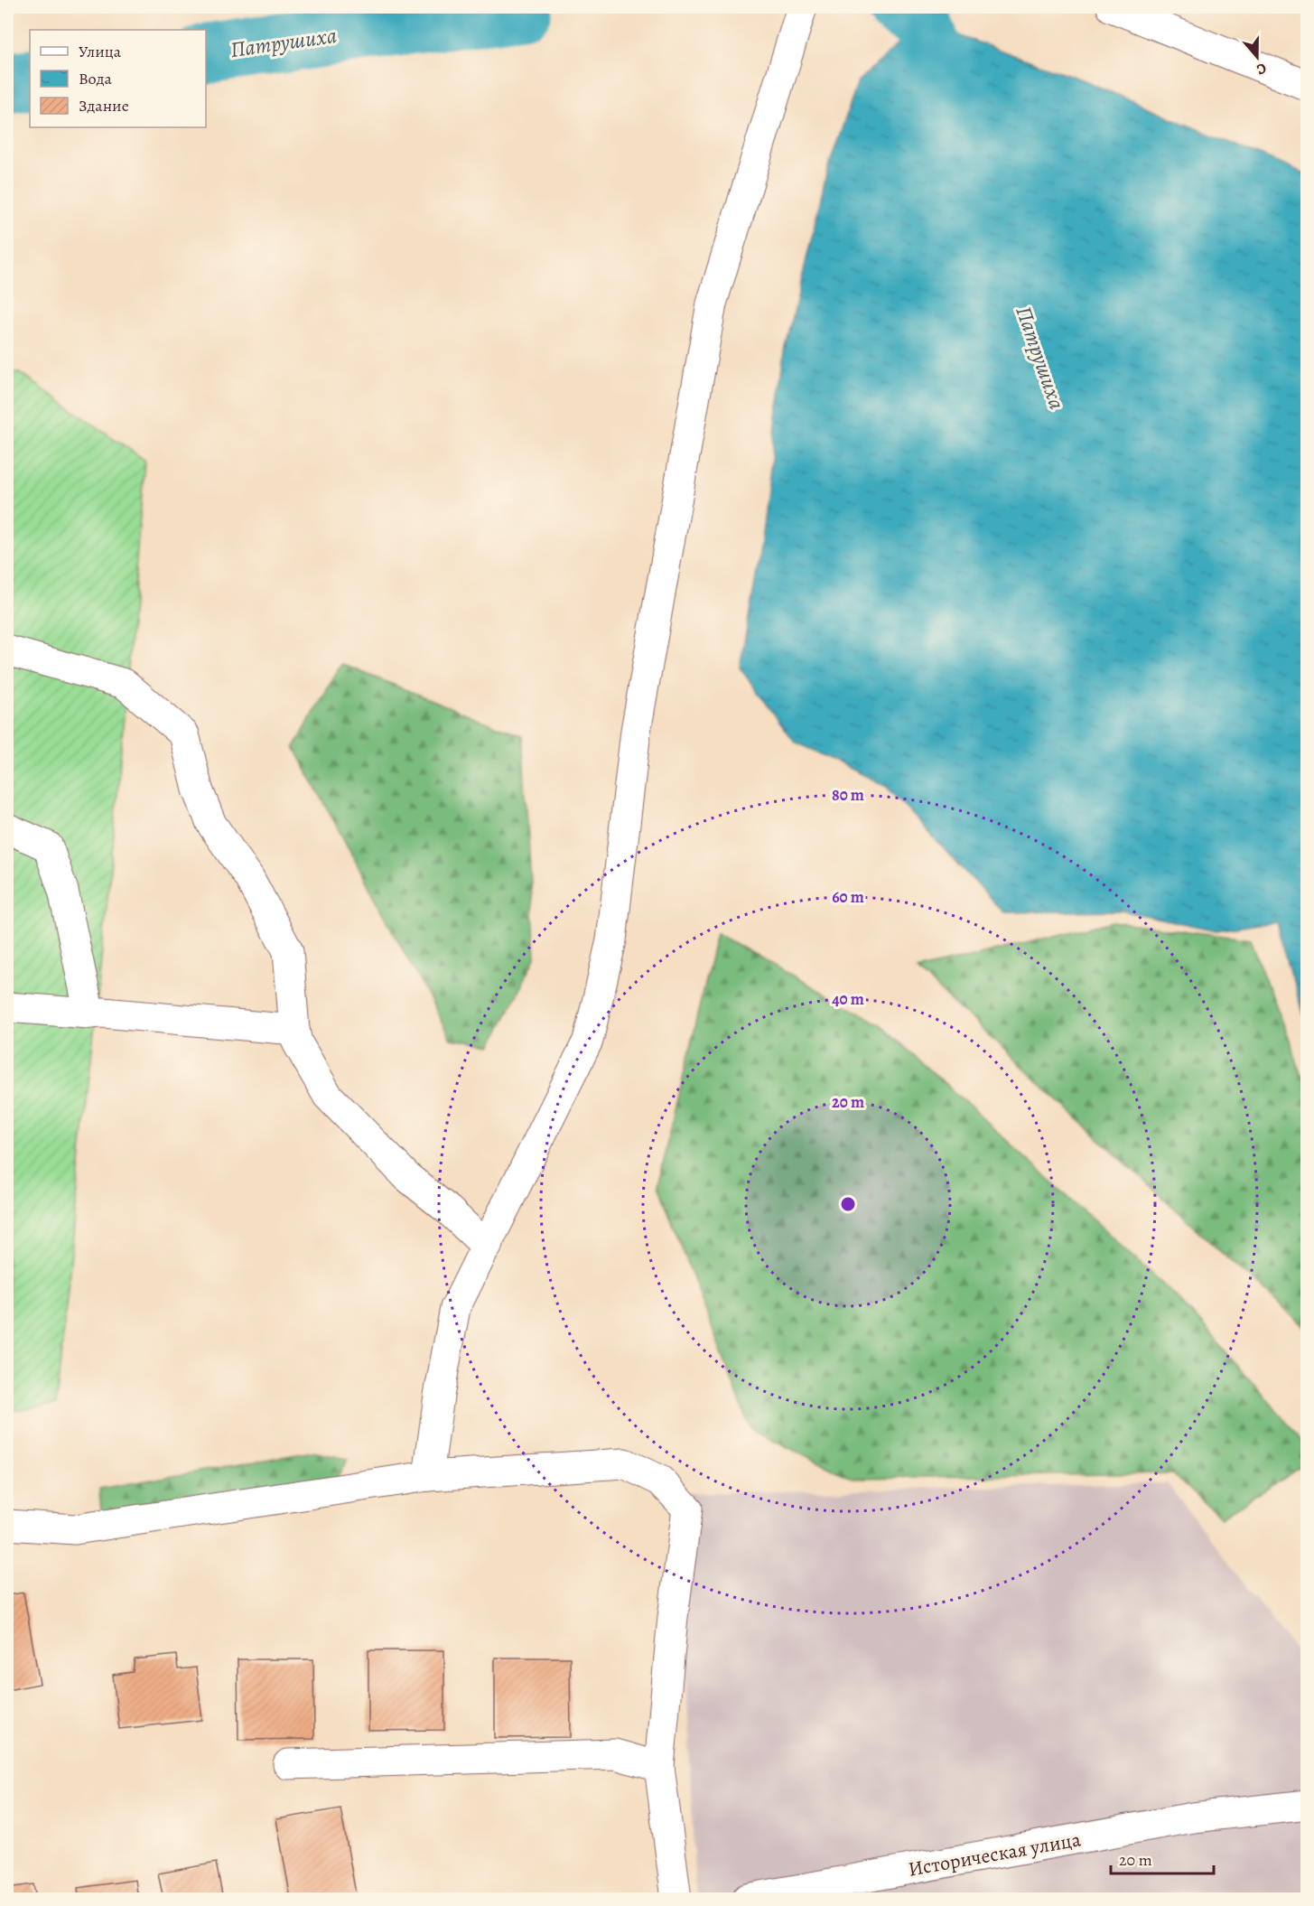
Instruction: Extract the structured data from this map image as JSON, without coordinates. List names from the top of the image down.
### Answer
{
  "streets": {
    "street": ["Историческая улица"]
  },
  "water": ["Патрушиха"],
  "legend": ["Улица", "Вода", "Здание"],
  "scale_bar": "20 m",
  "north": "bottom",
  "rings": [
    "80 m",
    "60 m",
    "40 m",
    "20 m"
  ]
}
